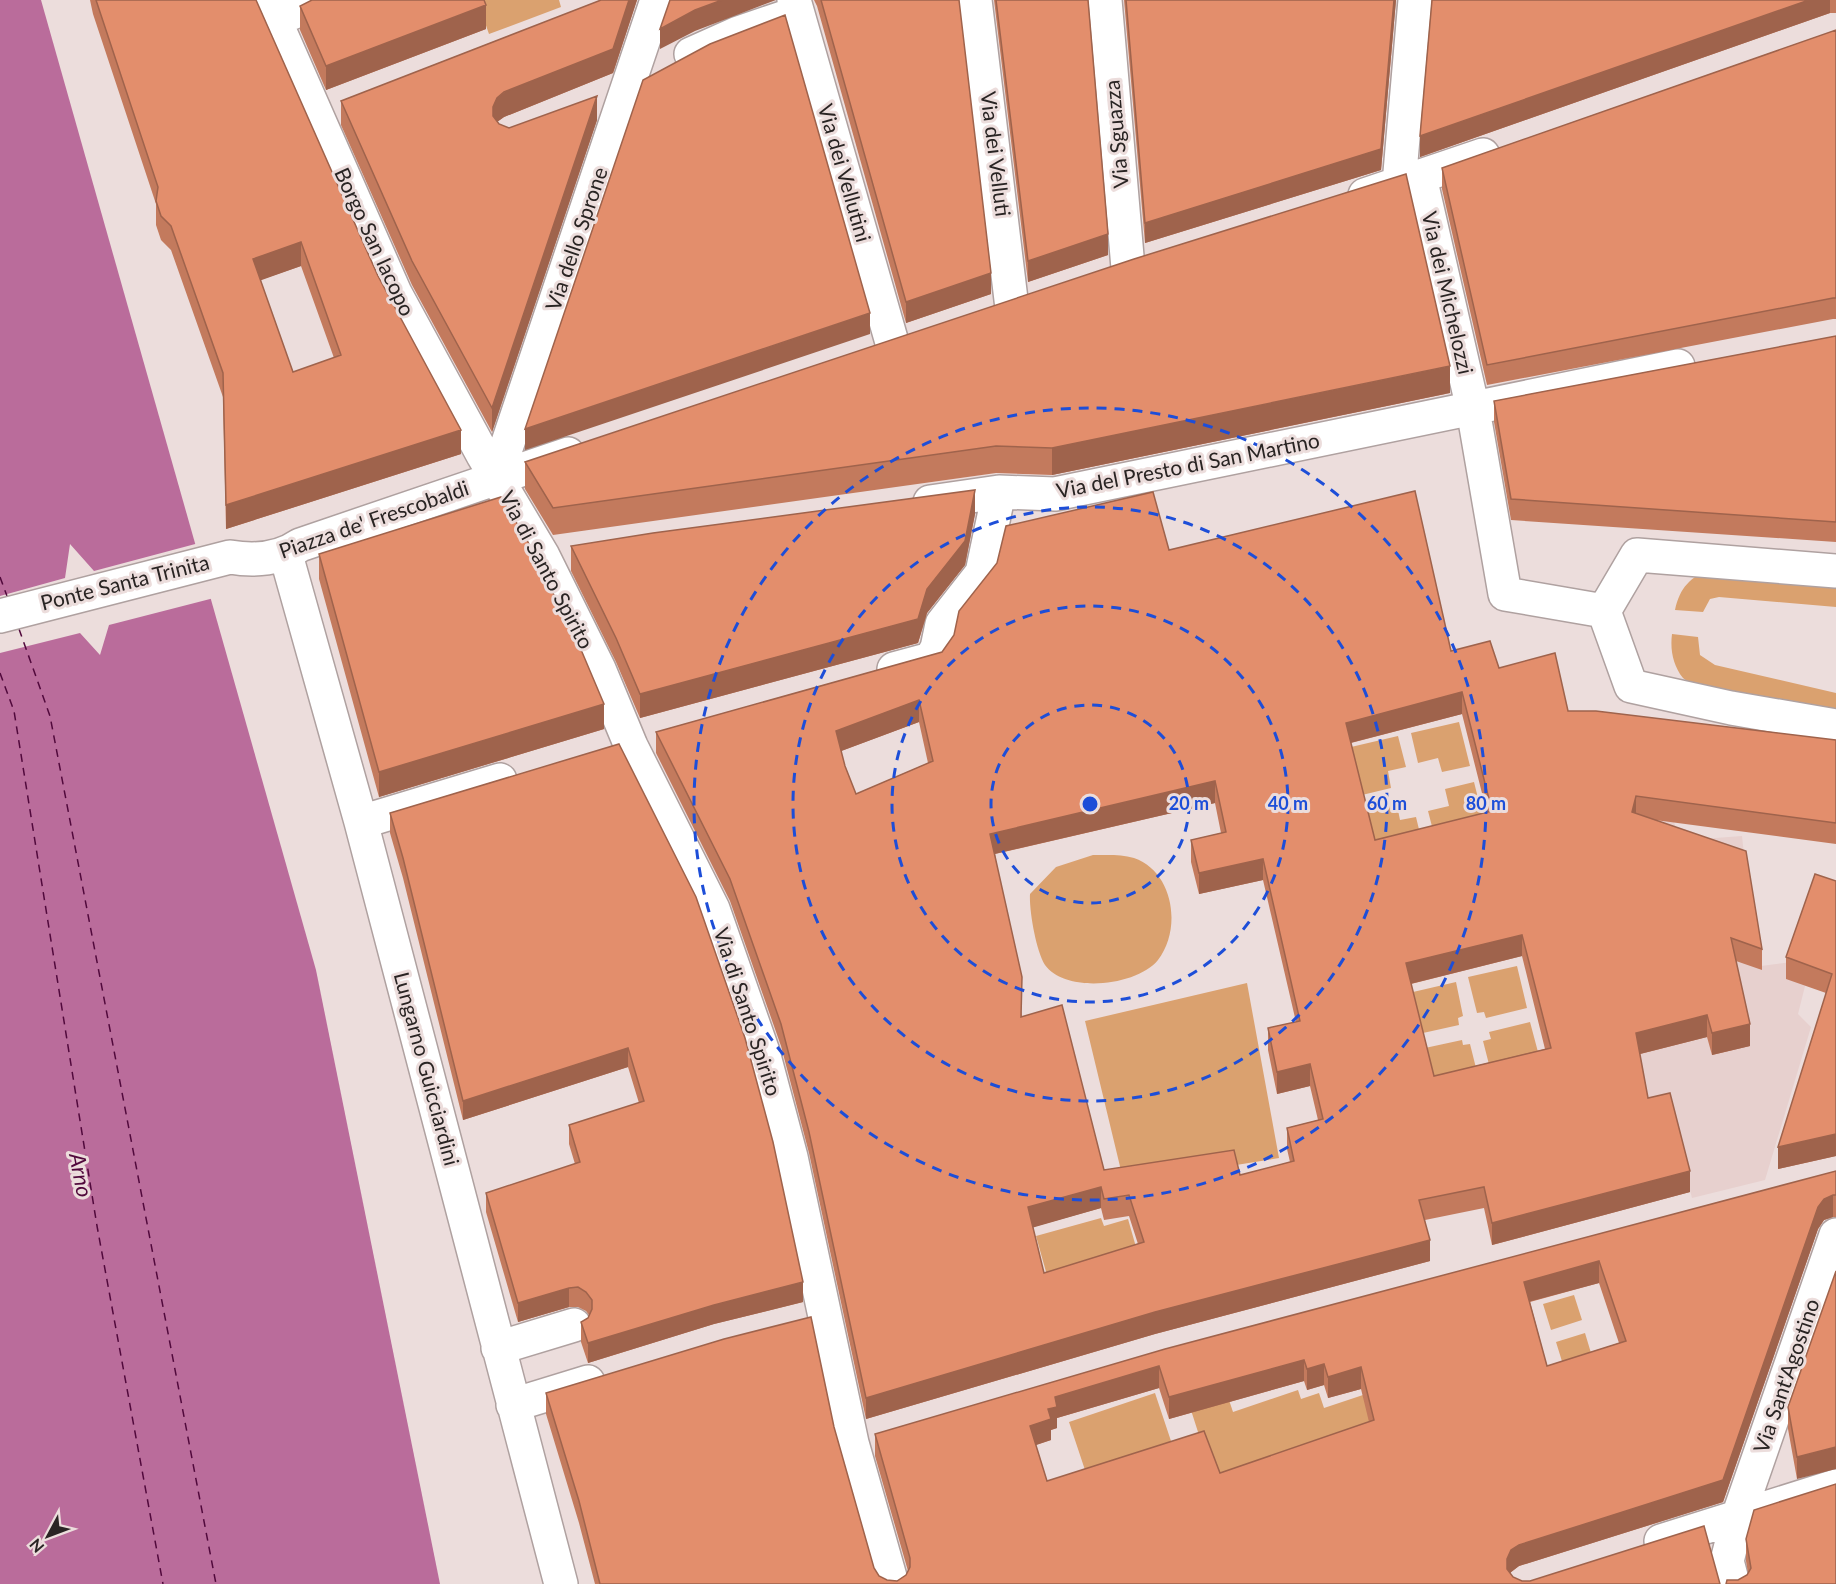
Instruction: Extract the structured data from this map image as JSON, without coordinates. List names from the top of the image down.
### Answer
{
  "streets": {
    "street": [
      "Via Sguazza",
      "Via dei Velluti",
      "Via dei Vellutini",
      "Via dello Sprone",
      "Borgo San Iacopo",
      "Via dei Michelozzi",
      "Via del Presto di San Martino",
      "Piazza de' Frescobaldi",
      "Via di Santo Spirito",
      "Ponte Santa Trinita",
      "Lungarno Guicciardini",
      "Via Sant'Agostino"
    ]
  },
  "crossings": [
    ["Via dello Sprone", "Borgo San Iacopo"],
    ["Via dello Sprone", "Piazza de' Frescobaldi"],
    ["Via dello Sprone", "Via di Santo Spirito"],
    ["Borgo San Iacopo", "Piazza de' Frescobaldi"],
    ["Borgo San Iacopo", "Via di Santo Spirito"],
    ["Via dei Michelozzi", "Via del Presto di San Martino"],
    ["Piazza de' Frescobaldi", "Via di Santo Spirito"],
    ["Piazza de' Frescobaldi", "Ponte Santa Trinita"],
    ["Piazza de' Frescobaldi", "Lungarno Guicciardini"]
  ],
  "water": ["Arno"],
  "north": "bottom left",
  "rings": [
    "20 m",
    "40 m",
    "60 m",
    "80 m"
  ]
}
